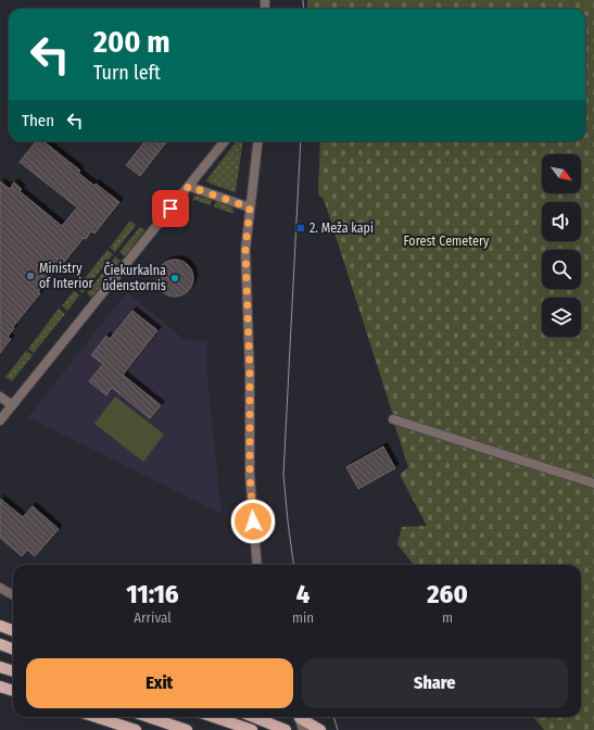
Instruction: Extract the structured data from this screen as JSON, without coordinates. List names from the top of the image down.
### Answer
{
  "parks": ["Forest Cemetery"],
  "places": {
    "transit": ["2. Meža kapi"],
    "other": ["Ministry of Interior", "Čiekurkalna ūdenstornis"]
  },
  "north": "bottom right",
  "page": {
    "turn": ["200 m", "Turn left"],
    "then": "Then",
    "eta": [
      "11:16",
      "Arrival",
      "4",
      "min",
      "260",
      "m"
    ],
    "buttons": ["Exit", "Share"]
  }
}
